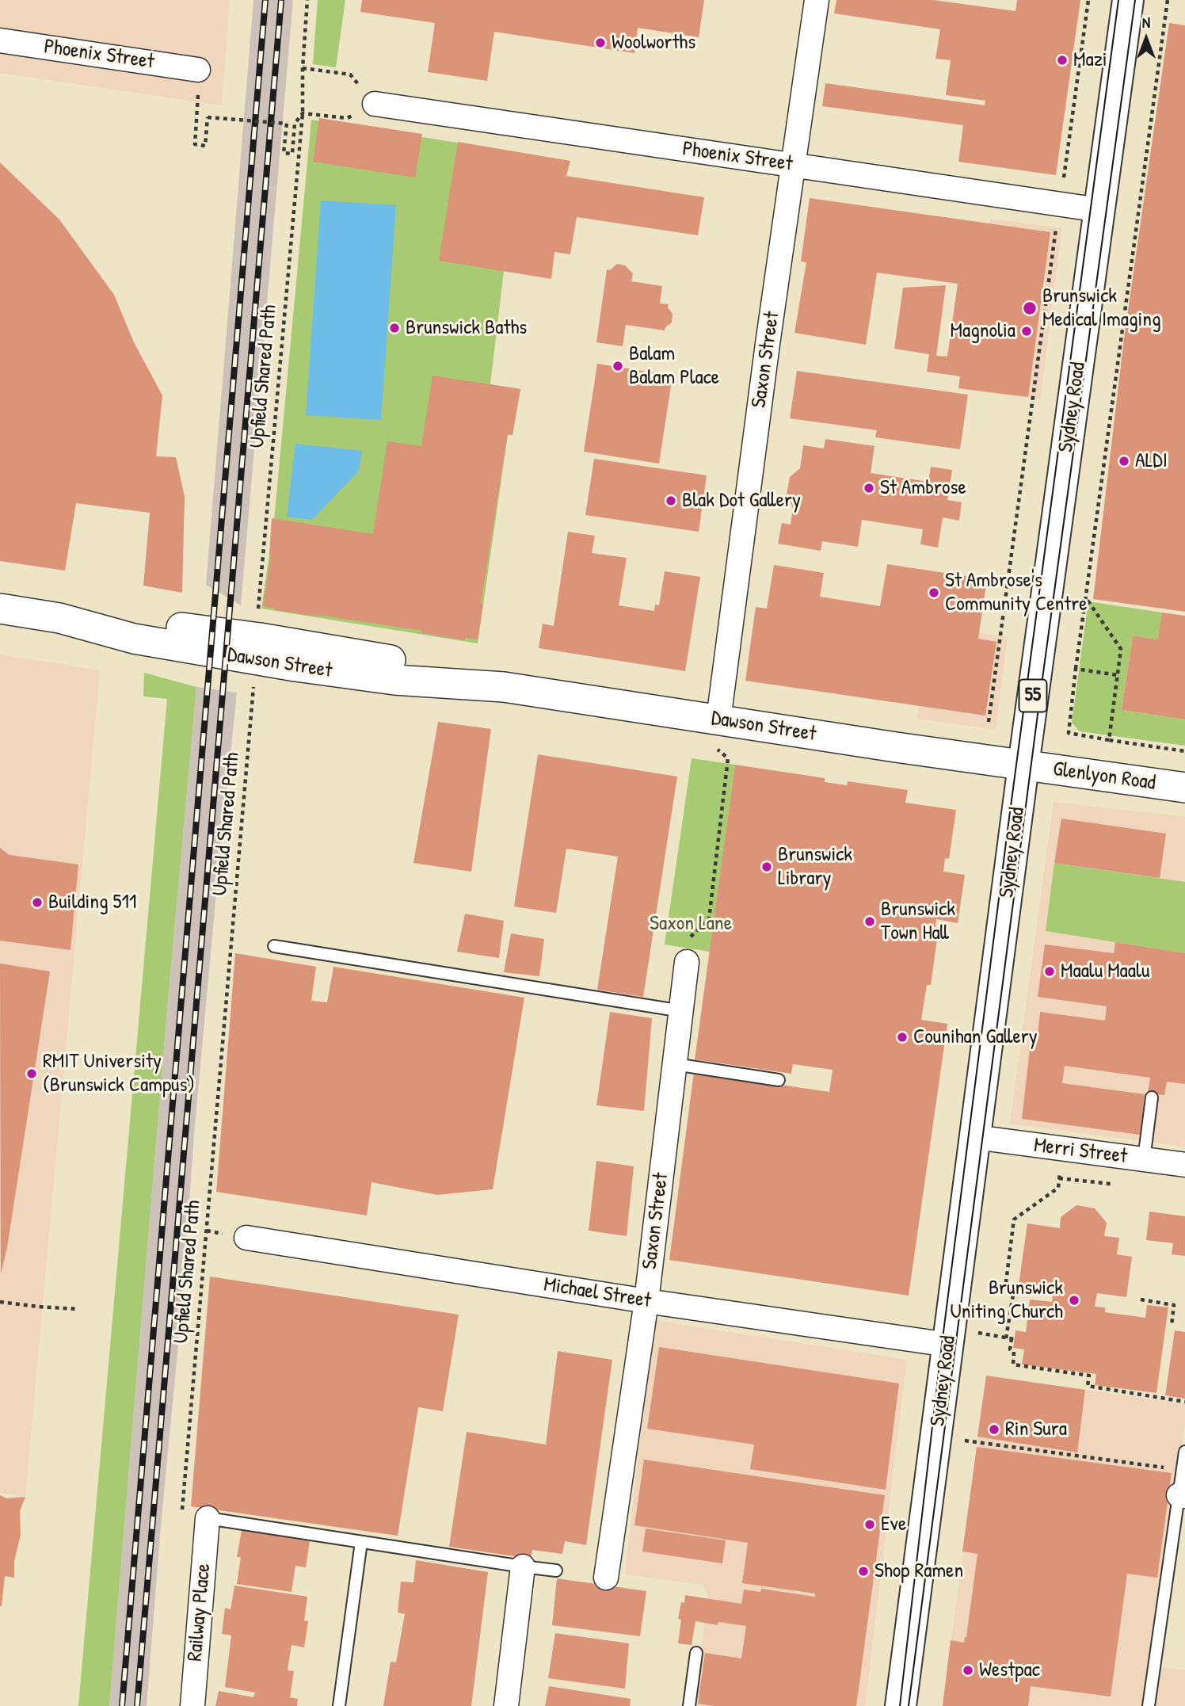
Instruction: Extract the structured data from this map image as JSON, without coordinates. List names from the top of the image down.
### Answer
{
  "streets": {
    "highway": ["Sydney Road", "55"],
    "street": [
      "Phoenix Street",
      "Saxon Street",
      "Dawson Street",
      "Glenlyon Road",
      "Merri Street",
      "Michael Street",
      "Railway Place"
    ],
    "path": ["Upfield Shared Path"]
  },
  "crossings": [
    ["Phoenix Street", "Saxon Street"],
    ["Phoenix Street", "Sydney Road"],
    ["Saxon Street", "Dawson Street"],
    ["Saxon Street", "Michael Street"],
    ["Upfield Shared Path", "Dawson Street"],
    ["Sydney Road", "Dawson Street"],
    ["Sydney Road", "Glenlyon Road"],
    ["Sydney Road", "Merri Street"],
    ["Sydney Road", "Michael Street"],
    ["Dawson Street", "Glenlyon Road"]
  ],
  "parks": ["Saxon Lane"],
  "places": [
    "Woolworths",
    "Mazi",
    "Brunswick Medical Imaging",
    "Brunswick Baths",
    "Magnolia",
    "Balam Balam Place",
    "ALDI",
    "St Ambrose",
    "Blak Dot Gallery",
    "St Ambrose's Community Centre",
    "Brunswick Library",
    "Building 511",
    "Brunswick Town Hall",
    "Maalu Maalu",
    "Counihan Gallery",
    "RMIT University (Brunswick Campus)",
    "Brunswick Uniting Church",
    "Rin Sura",
    "Eve",
    "Shop Ramen",
    "Westpac"
  ],
  "north": "top"
}
